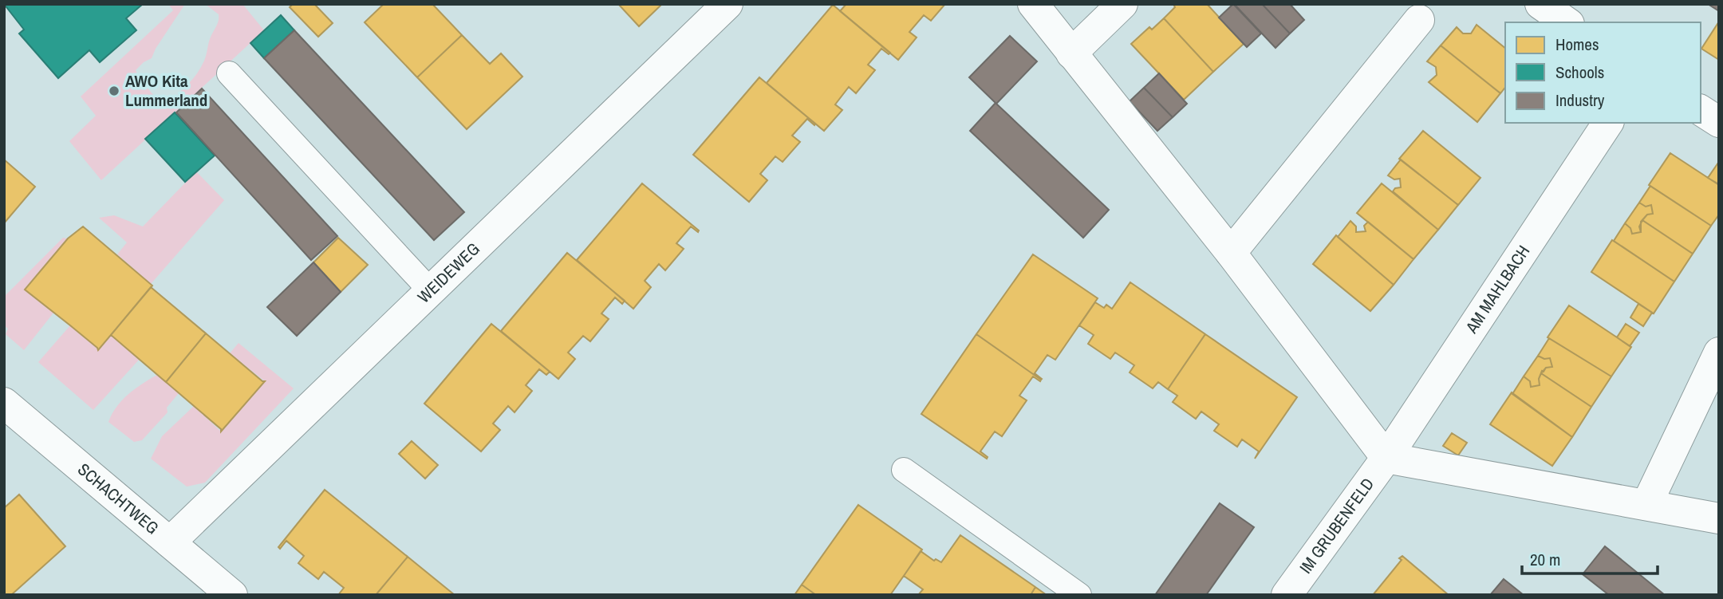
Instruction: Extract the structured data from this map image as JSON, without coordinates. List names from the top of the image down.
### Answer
{
  "streets": {
    "street": [
      "WEIDEWEG",
      "AM MAHLBACH",
      "SCHACHTWEG",
      "IM GRUBENFELD"
    ]
  },
  "crossings": [
    ["WEIDEWEG", "SCHACHTWEG"],
    ["AM MAHLBACH", "IM GRUBENFELD"]
  ],
  "places": ["AWO Kita Lummerland"],
  "legend": ["Homes", "Schools", "Industry"],
  "scale_bar": "20 m"
}
